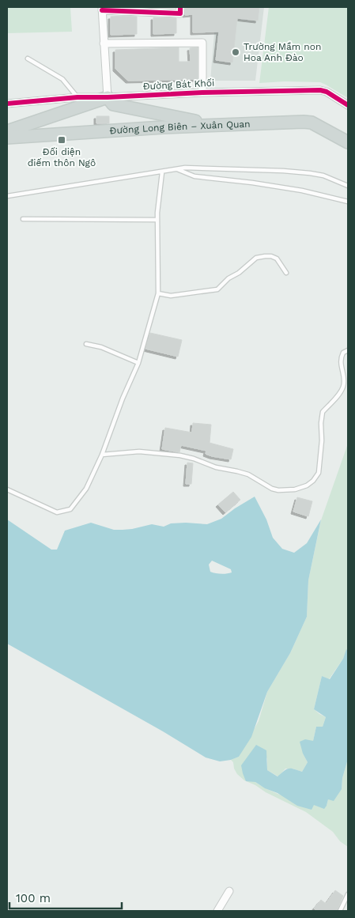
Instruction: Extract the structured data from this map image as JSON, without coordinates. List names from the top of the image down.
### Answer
{
  "streets": {
    "main road": ["Đường Long Biên – Xuân Quan"],
    "street": ["Đường Bát Khối"]
  },
  "places": {
    "other": ["Trường Mầm non Hoa Anh Đào"],
    "transit": ["Đối diện điếm thôn Ngô"]
  },
  "scale_bar": "100 m"
}
